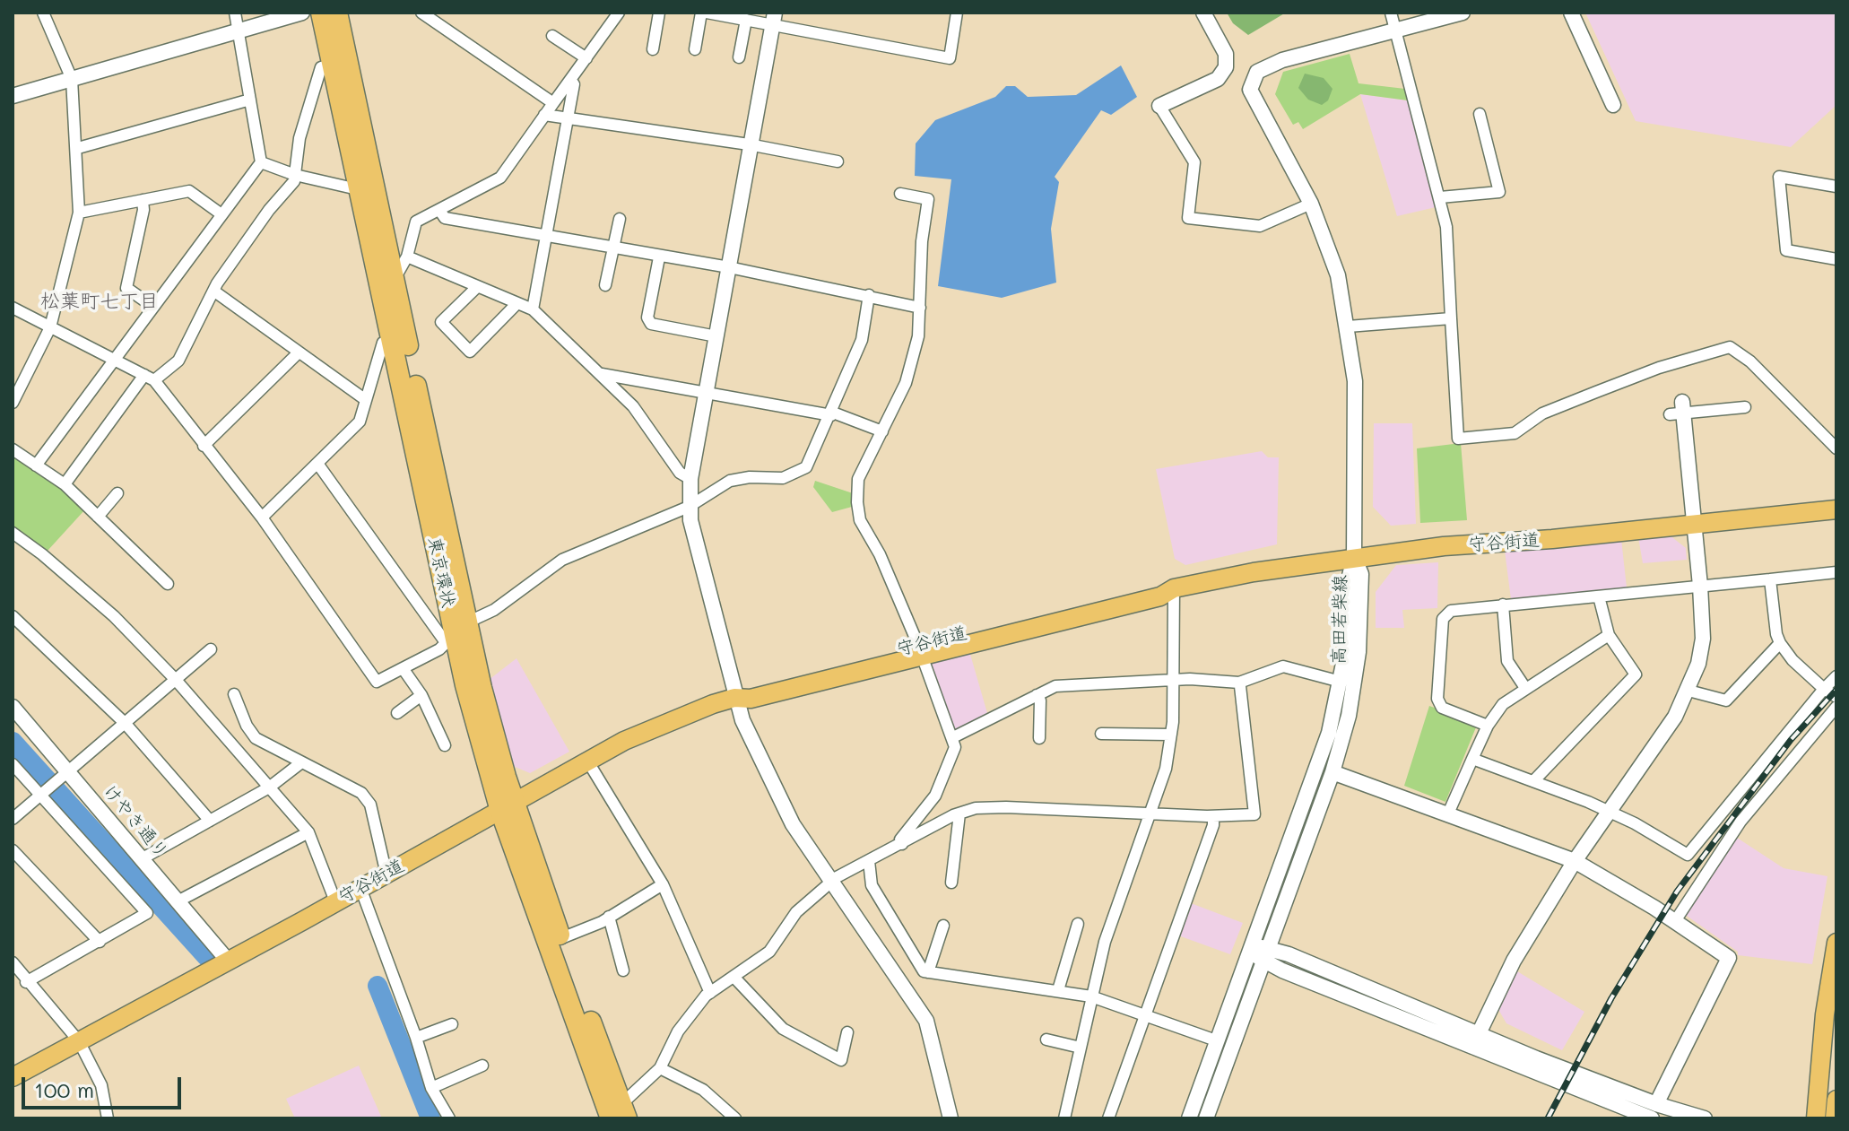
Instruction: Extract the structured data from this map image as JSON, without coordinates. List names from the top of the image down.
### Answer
{
  "streets": {
    "highway": ["東京環状"],
    "main road": ["守谷街道"],
    "street": ["高田若柴線", "けやき通り"]
  },
  "crossings": [
    ["守谷街道", "東京環状"],
    ["守谷街道", "高田若柴線"],
    ["守谷街道", "けやき通り"]
  ],
  "districts": ["松葉町七丁目"],
  "scale_bar": "100 m"
}
